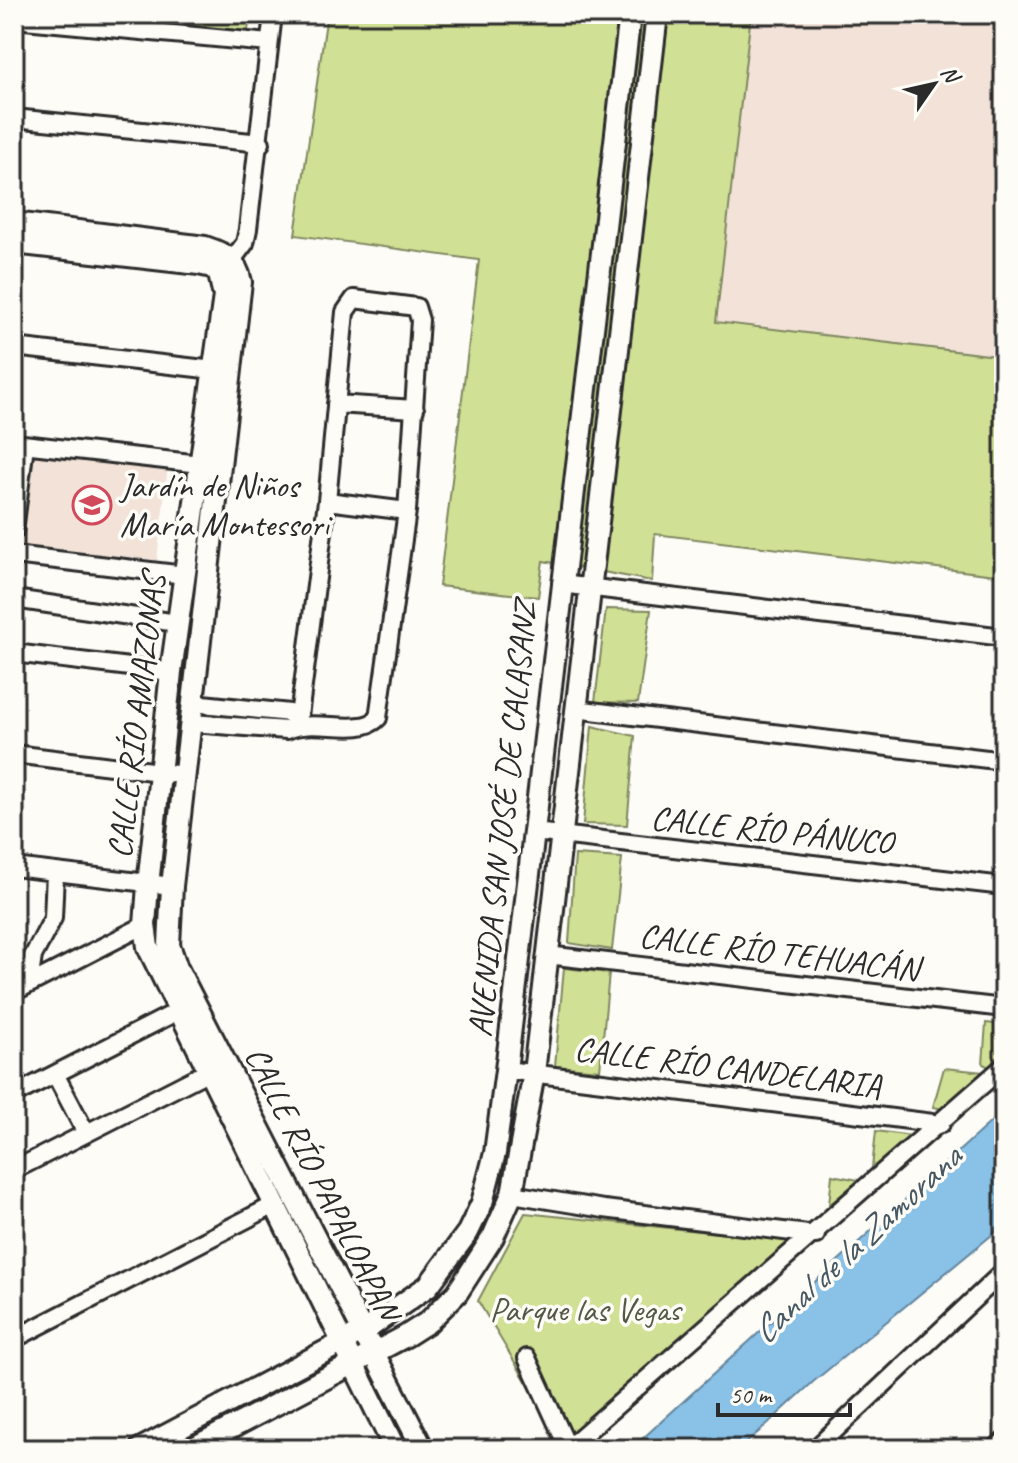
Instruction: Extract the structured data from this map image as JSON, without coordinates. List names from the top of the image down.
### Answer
{
  "streets": {
    "street": [
      "CALLE RÍO AMAZONAS",
      "AVENIDA SAN JOSÉ DE CALASANZ",
      "CALLE RÍO PÁNUCO",
      "CALLE RÍO TEHUACÁN",
      "CALLE RÍO CANDELARIA",
      "CALLE RÍO PAPALOAPAN"
    ]
  },
  "crossings": [
    ["CALLE RÍO AMAZONAS", "CALLE RÍO PAPALOAPAN"],
    ["AVENIDA SAN JOSÉ DE CALASANZ", "CALLE RÍO PÁNUCO"],
    ["AVENIDA SAN JOSÉ DE CALASANZ", "CALLE RÍO TEHUACÁN"],
    ["AVENIDA SAN JOSÉ DE CALASANZ", "CALLE RÍO CANDELARIA"],
    ["AVENIDA SAN JOSÉ DE CALASANZ", "CALLE RÍO PAPALOAPAN"]
  ],
  "water": ["Canal de la Zamorana"],
  "parks": ["Parque las Vegas"],
  "places": {
    "school or university": ["Jardín de Niños María Montessori"]
  },
  "scale_bar": "50 m",
  "north": "top right"
}
